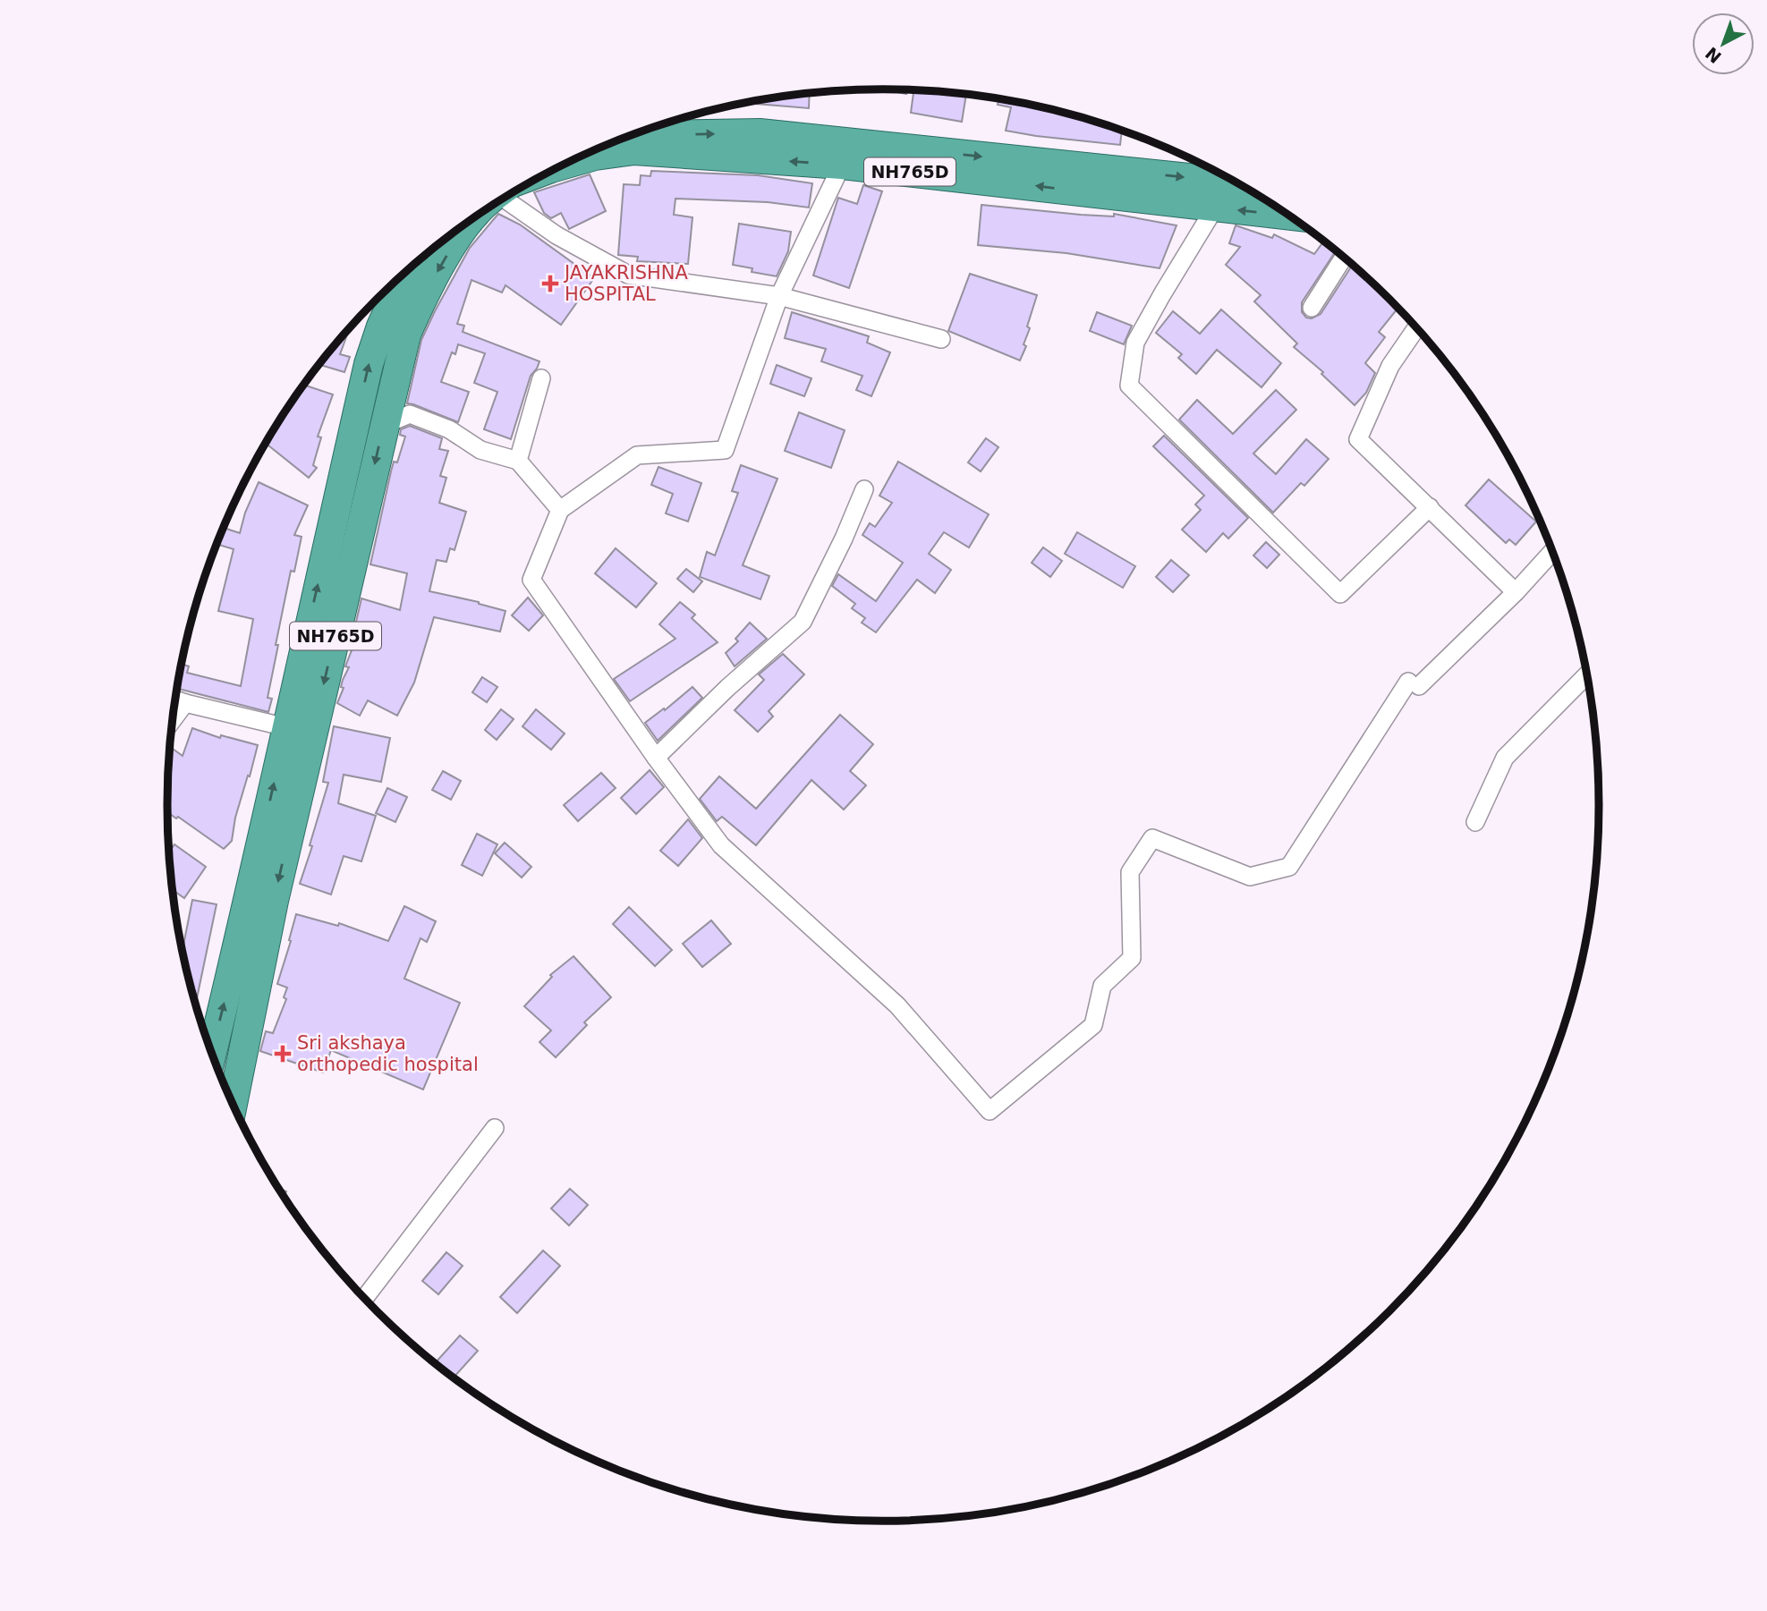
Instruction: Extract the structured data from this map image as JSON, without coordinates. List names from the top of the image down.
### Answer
{
  "streets": {
    "highway": ["NH765D"]
  },
  "places": {
    "health": ["JAYAKRISHNA HOSPITAL", "Sri akshaya orthopedic hospital"]
  },
  "north": "bottom left"
}
